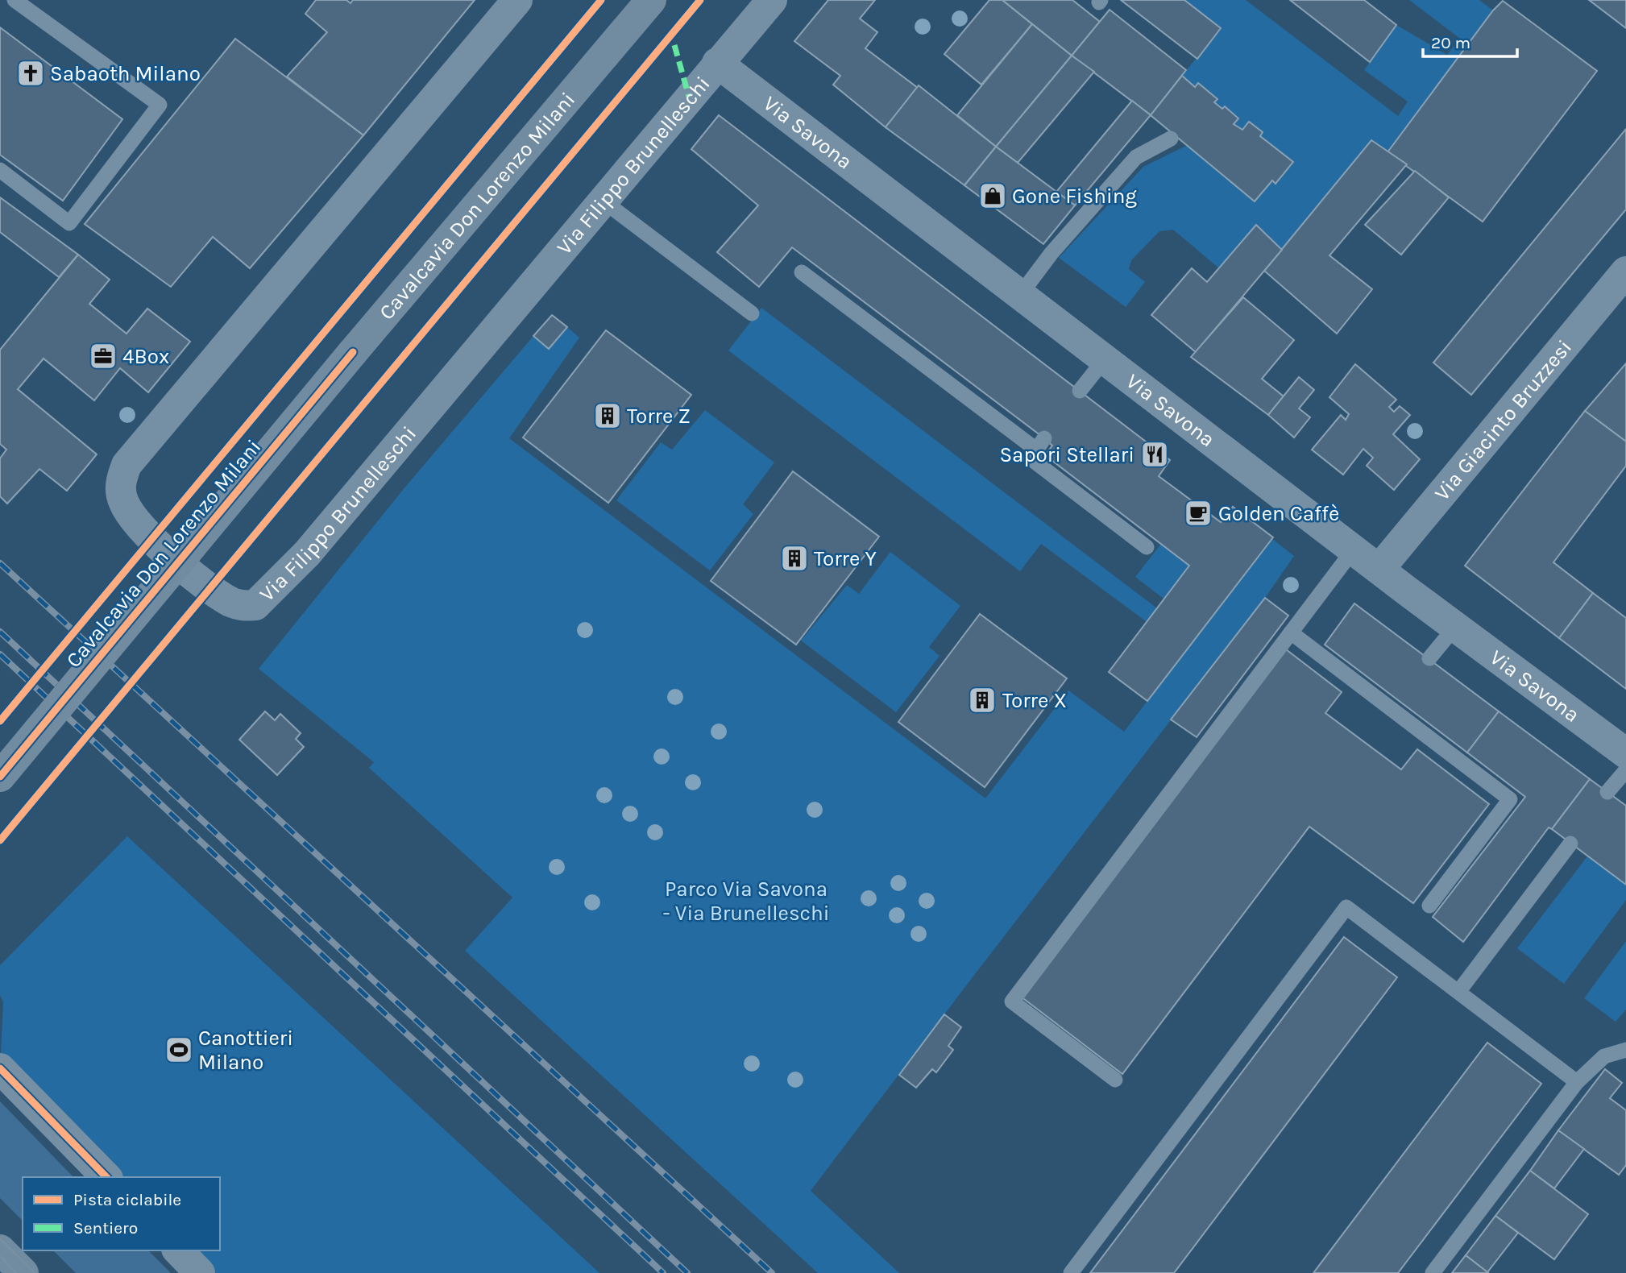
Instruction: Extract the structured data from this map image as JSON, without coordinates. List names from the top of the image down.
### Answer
{
  "streets": {
    "main road": ["Cavalcavia Don Lorenzo Milani"],
    "street": ["Via Savona", "Via Filippo Brunelleschi", "Via Giacinto Bruzzesi"]
  },
  "crossings": [
    ["Via Savona", "Via Filippo Brunelleschi"],
    ["Via Savona", "Via Giacinto Bruzzesi"]
  ],
  "parks": ["Parco Via Savona - Via Brunelleschi"],
  "places": {
    "church": ["Sabaoth Milano"],
    "shop": ["Gone Fishing"],
    "office": ["4Box"],
    "building": ["Torre Z", "Torre Y", "Torre X"],
    "restaurant": ["Sapori Stellari"],
    "cafe": ["Golden Caffè"],
    "sports": ["Canottieri Milano"]
  },
  "legend": ["Pista ciclabile", "Sentiero"],
  "scale_bar": "20 m"
}
